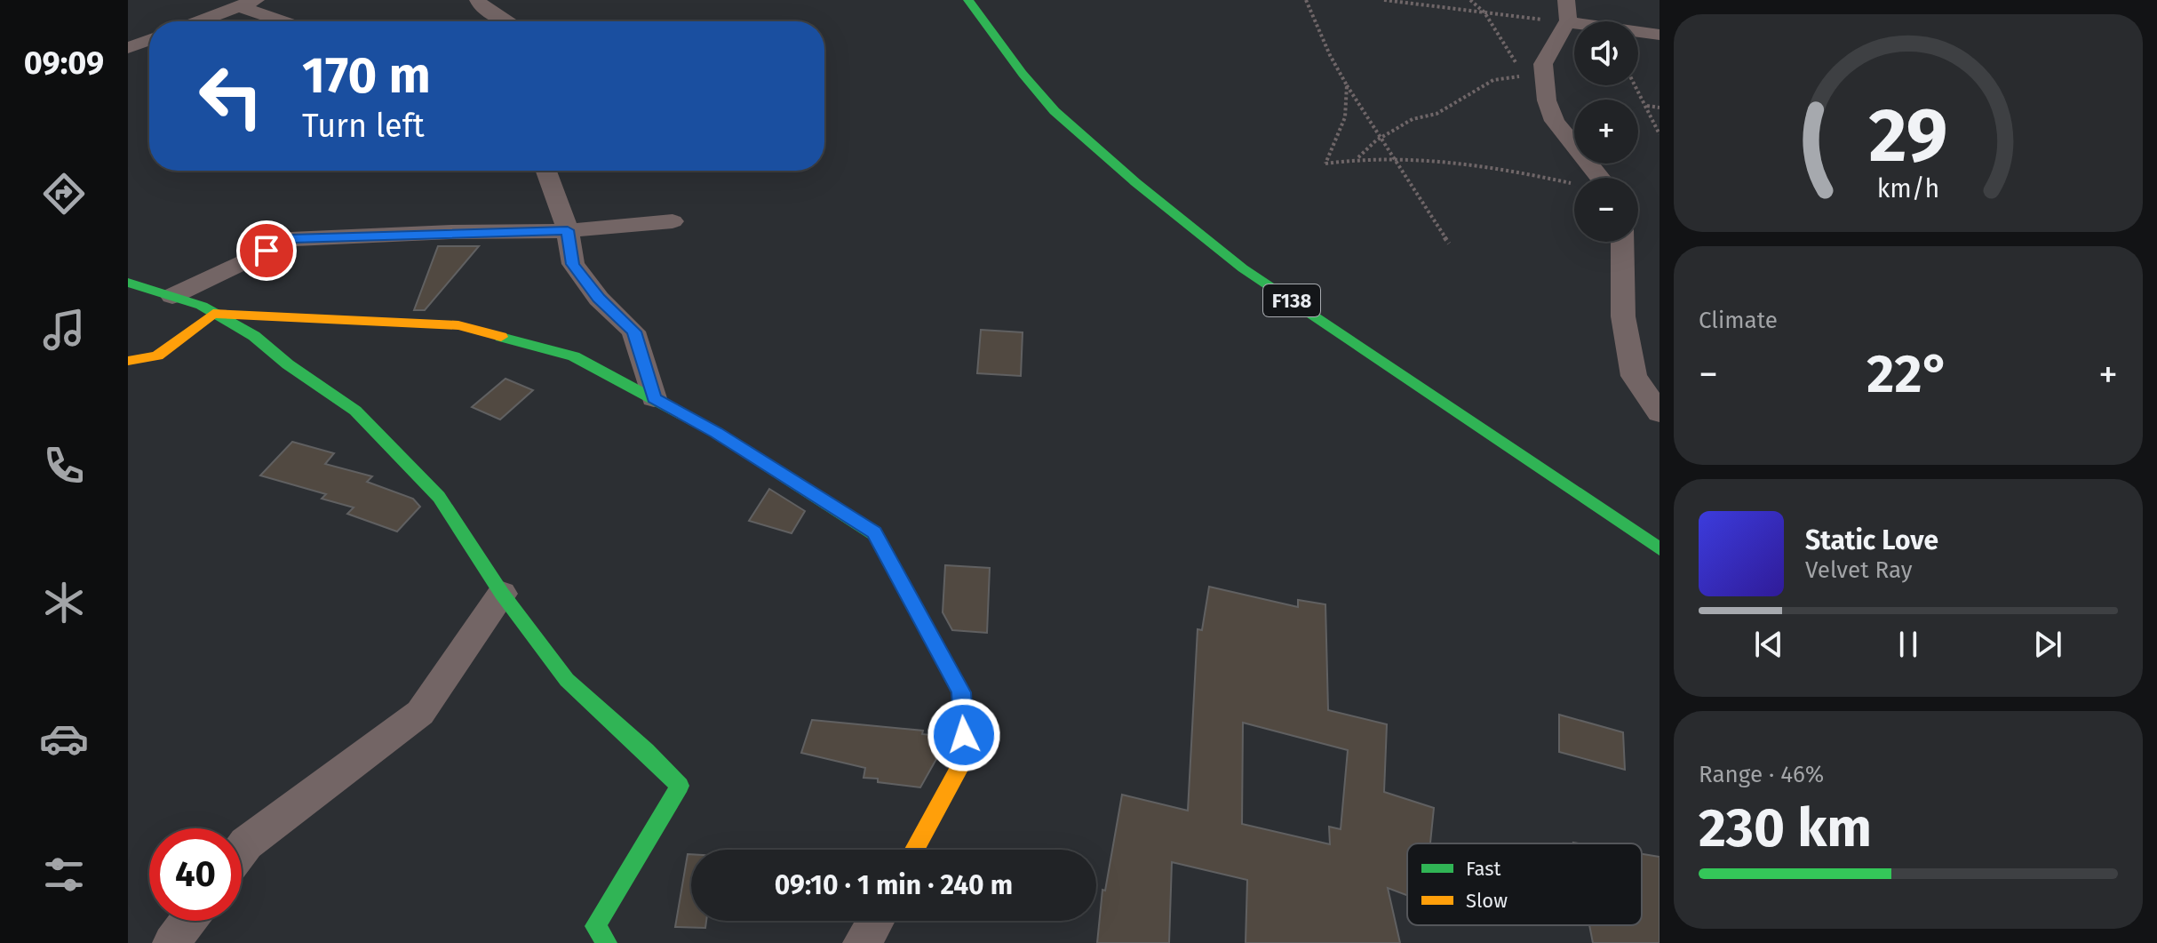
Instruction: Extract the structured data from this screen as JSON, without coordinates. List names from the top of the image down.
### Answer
{
  "streets": {
    "street": ["F138"]
  },
  "legend": ["Fast", "Slow"],
  "page": {
    "tabs": "09:09",
    "map_buttons": ["+", "−"],
    "turn": ["170 m", "Turn left"],
    "tile": [
      "Climate",
      ["Range · 46%", "230 km"]
    ],
    "heat": ["−", "22°", "+"],
    "song": ["Static Love", "Velvet Ray"],
    "limit": "40",
    "trip": "09:10 · 1 min · 240 m",
    "gauge": ["29", "km/h"]
  }
}
